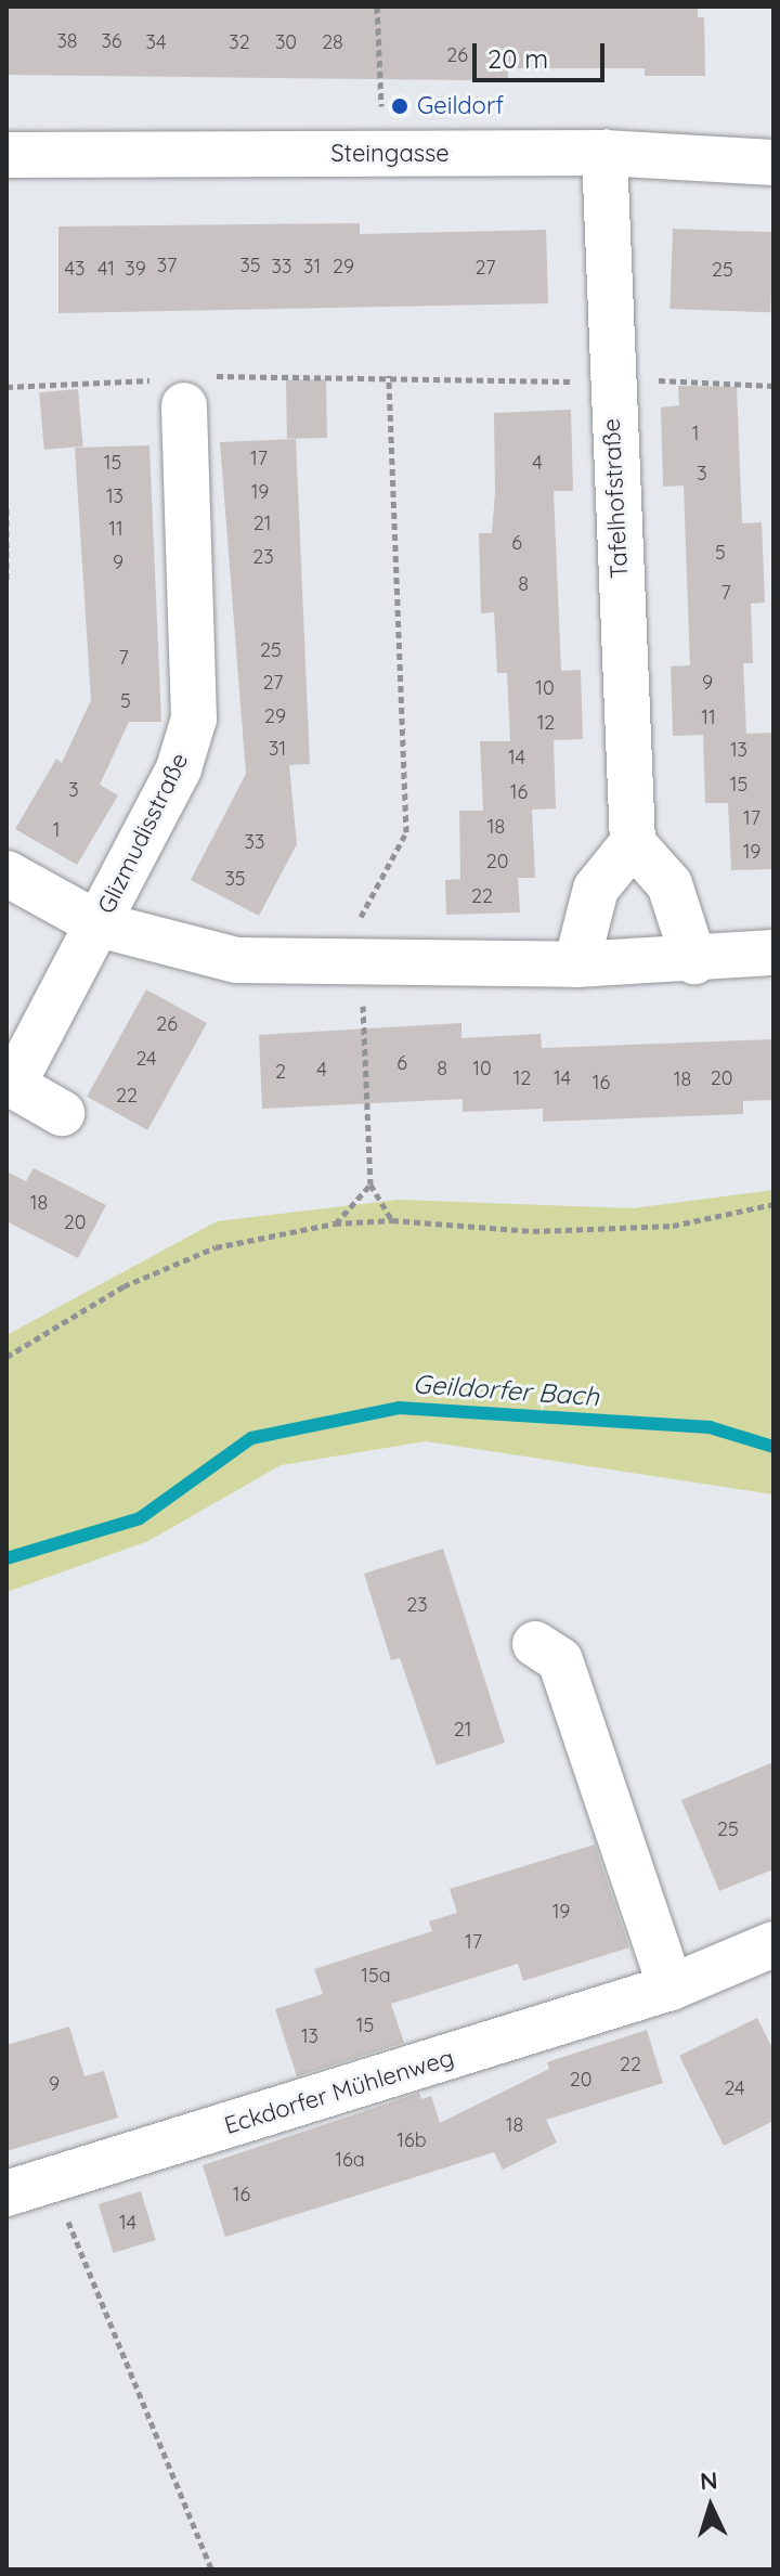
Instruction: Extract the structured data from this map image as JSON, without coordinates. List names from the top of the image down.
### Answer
{
  "streets": {
    "street": [
      "Steingasse",
      "Tafelhofstraße",
      "Glizmudisstraße",
      "Eckdorfer Mühlenweg"
    ]
  },
  "crossings": [
    ["Steingasse", "Tafelhofstraße"]
  ],
  "water": ["Geildorfer Bach"],
  "places": ["Geildorf"],
  "house_numbers": [
    "38",
    "36",
    "34",
    "32",
    "30",
    "28",
    "26",
    "37",
    "35",
    "33",
    "31",
    "29",
    "27",
    "43",
    "41",
    "39",
    "25",
    "1",
    "17",
    "15",
    "4",
    "3",
    "19",
    "13",
    "21",
    "11",
    "6",
    "5",
    "23",
    "9",
    "8",
    "7",
    "25",
    "7",
    "27",
    "9",
    "10",
    "5",
    "29",
    "11",
    "12",
    "31",
    "13",
    "14",
    "15",
    "3",
    "16",
    "17",
    "18",
    "1",
    "33",
    "19",
    "20",
    "35",
    "22",
    "26",
    "24",
    "6",
    "8",
    "10",
    "4",
    "2",
    "12",
    "14",
    "20",
    "18",
    "16",
    "22",
    "18",
    "20",
    "23",
    "21",
    "25",
    "19",
    "17",
    "15a",
    "15",
    "13",
    "22",
    "20",
    "9",
    "24",
    "18",
    "16b",
    "16a",
    "16",
    "14"
  ],
  "scale_bar": "20 m",
  "north": "top"
}
